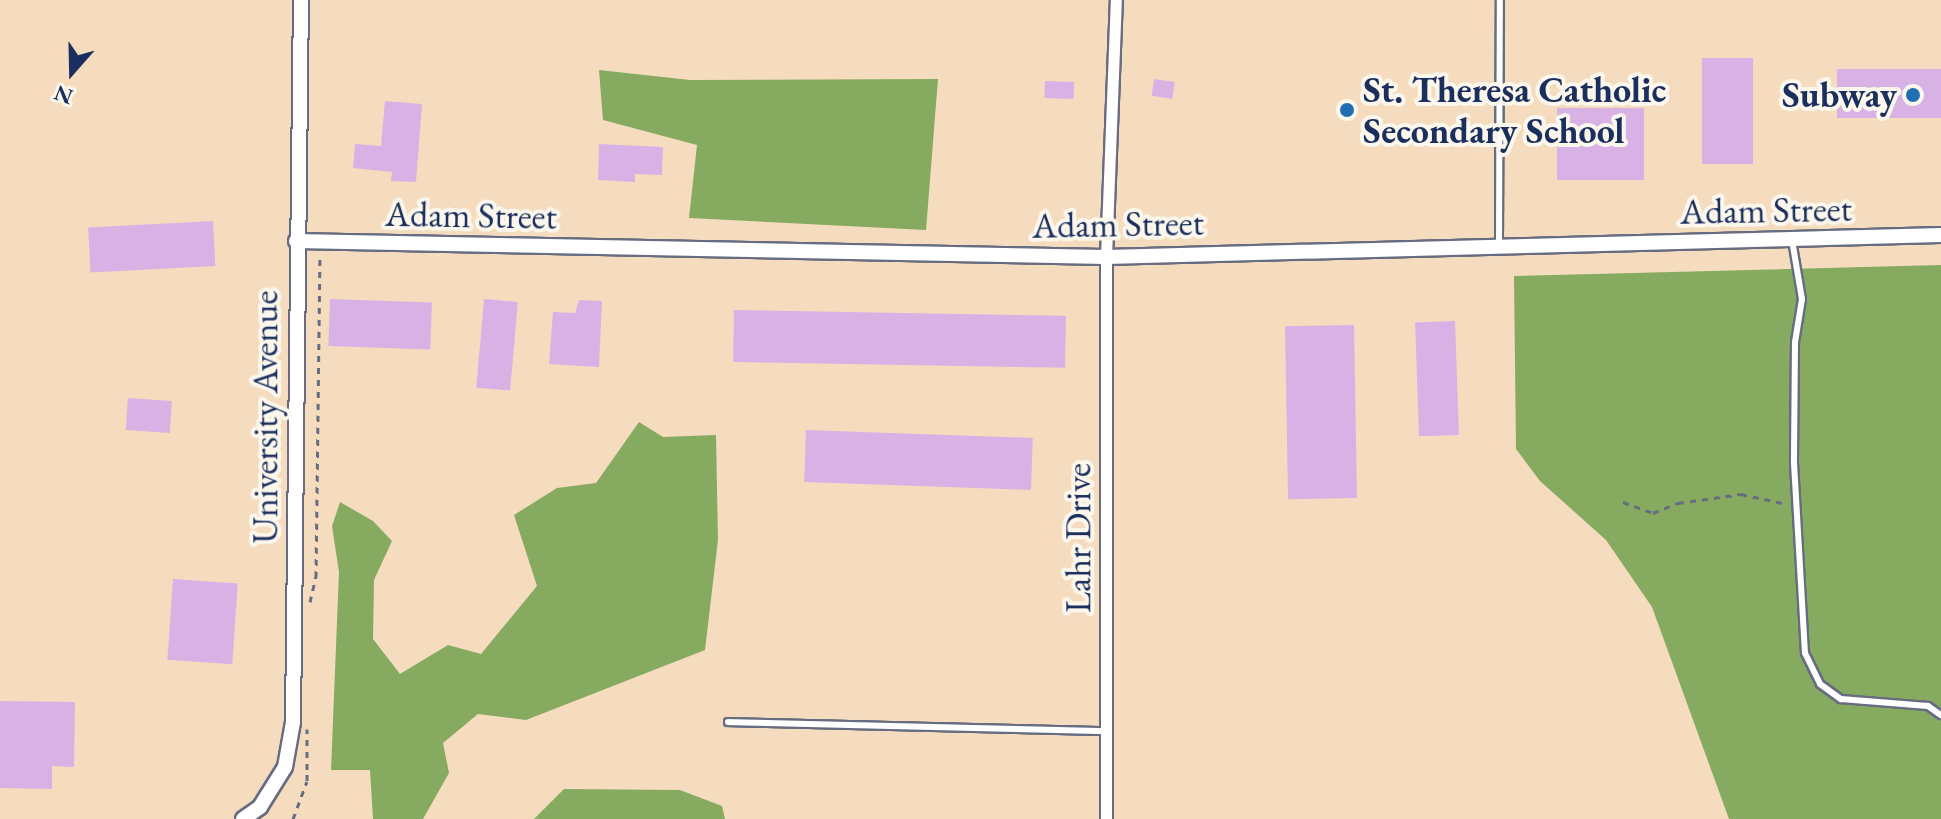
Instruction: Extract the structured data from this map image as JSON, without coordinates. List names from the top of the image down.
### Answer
{
  "streets": {
    "street": ["Adam Street", "University Avenue", "Lahr Drive"]
  },
  "crossings": [
    ["Adam Street", "University Avenue"],
    ["Adam Street", "Lahr Drive"]
  ],
  "places": ["Subway", "St. Theresa Catholic Secondary School"],
  "north": "bottom"
}
